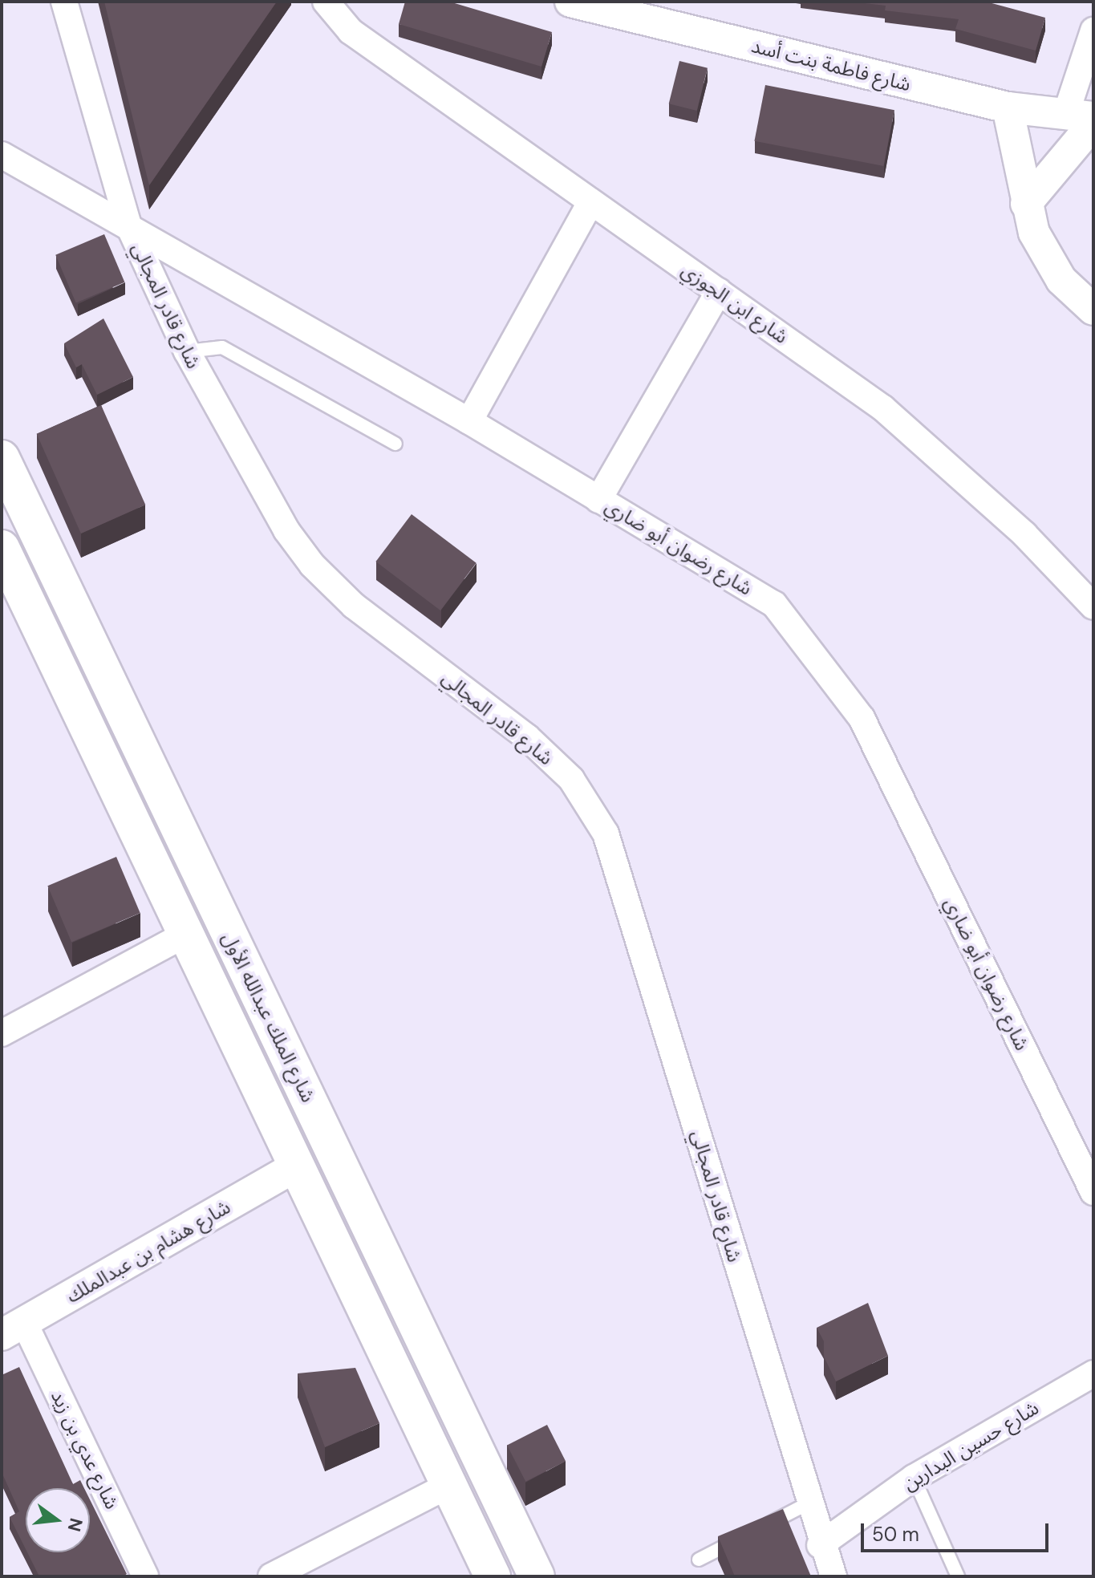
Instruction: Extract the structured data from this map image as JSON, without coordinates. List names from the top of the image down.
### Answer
{
  "streets": {
    "main road": ["شارع الملك عبدالله الأول"],
    "street": [
      "شارع فاطمة بنت أسد",
      "شارع ابن الجوزي",
      "شارع قادر المجالي",
      "شارع رضوان أبو ضاري",
      "شارع هشام بن عبدالملك",
      "شارع حسين البدارين",
      "شارع عدي بن زيد"
    ]
  },
  "crossings": [
    ["شارع قادر المجالي", "شارع رضوان أبو ضاري"],
    ["شارع قادر المجالي", "شارع حسين البدارين"],
    ["شارع هشام بن عبدالملك", "شارع عدي بن زيد"]
  ],
  "scale_bar": "50 m",
  "north": "right"
}
